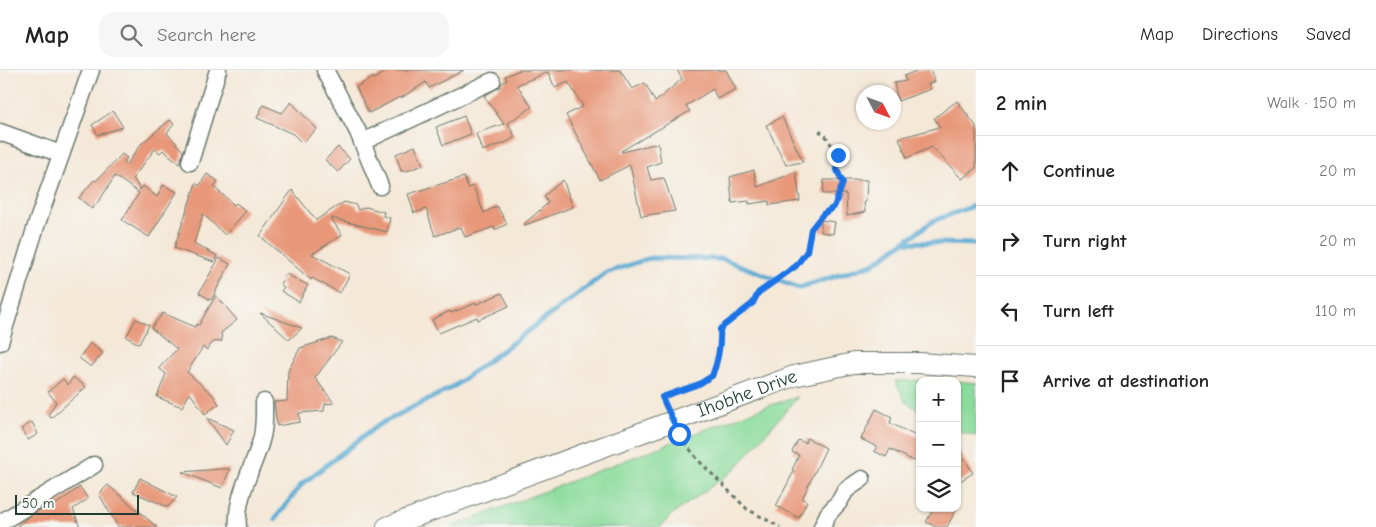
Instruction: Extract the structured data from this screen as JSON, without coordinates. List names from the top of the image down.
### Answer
{
  "streets": {
    "street": ["Ihobhe Drive"]
  },
  "scale_bar": "50 m",
  "north": "bottom right",
  "page": {
    "header": "Map",
    "search": "Search here",
    "nav": ["Map", "Directions", "Saved"],
    "heading": ["2 min", "Walk · 150 m"],
    "list": [
      ["Continue", "20 m"],
      ["Turn right", "20 m"],
      ["Turn left", "110 m"],
      "Arrive at destination"
    ],
    "map_buttons": ["+", "−"],
    "scale": "50 m"
  }
}
